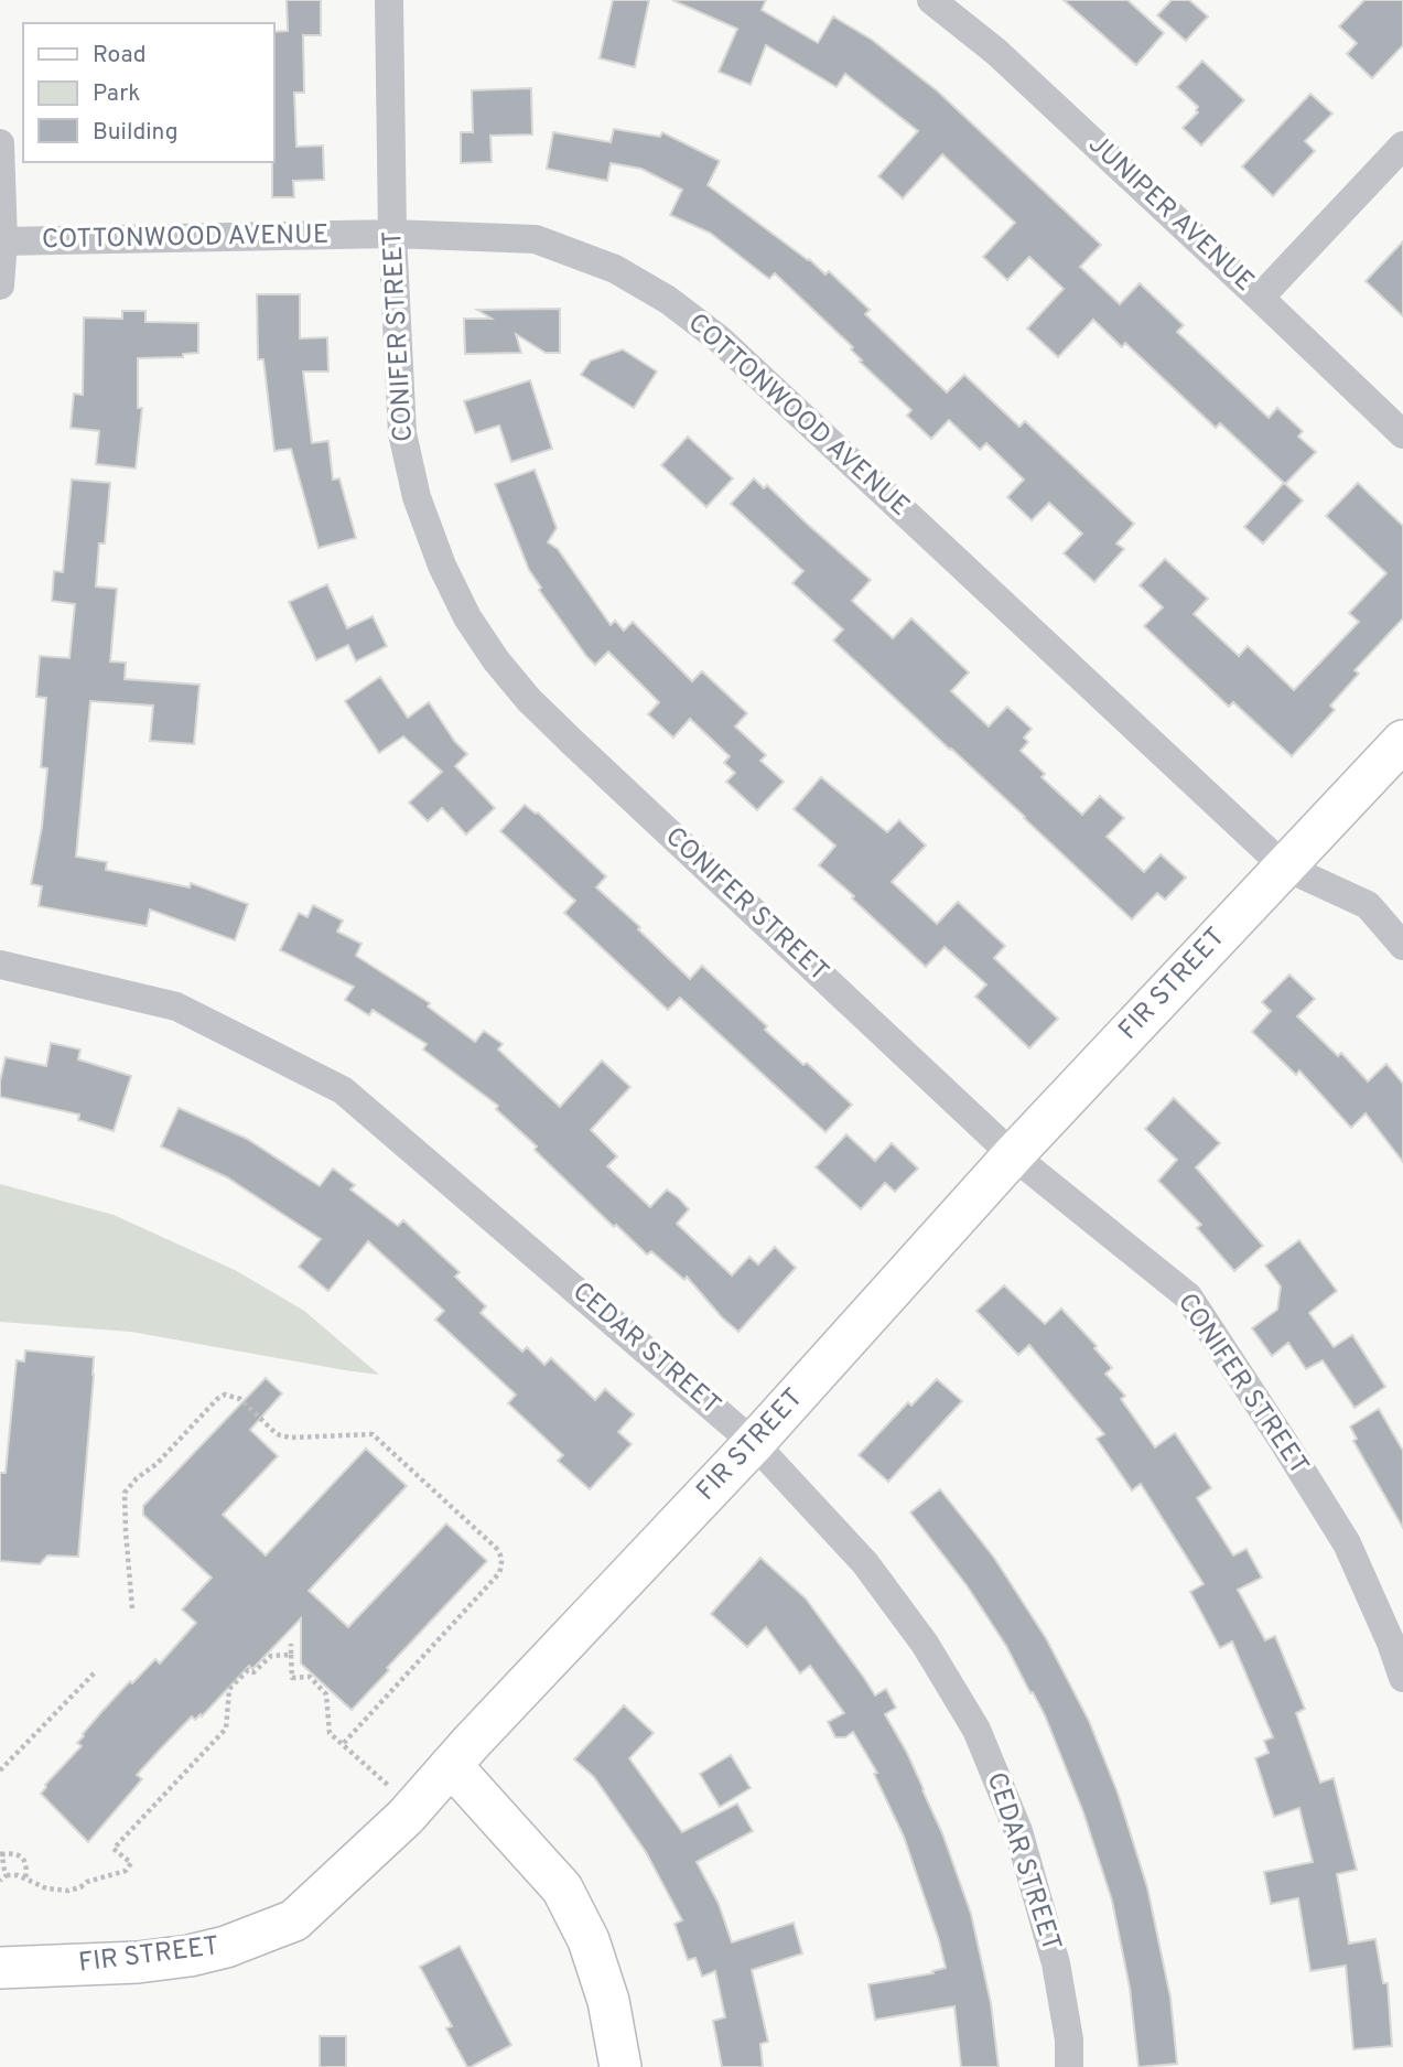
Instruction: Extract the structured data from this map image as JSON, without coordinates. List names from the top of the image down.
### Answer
{
  "streets": {
    "street": [
      "JUNIPER AVENUE",
      "COTTONWOOD AVENUE",
      "CONIFER STREET",
      "FIR STREET",
      "CEDAR STREET"
    ]
  },
  "crossings": [
    ["COTTONWOOD AVENUE", "CONIFER STREET"],
    ["COTTONWOOD AVENUE", "FIR STREET"],
    ["CONIFER STREET", "FIR STREET"],
    ["FIR STREET", "CEDAR STREET"]
  ],
  "legend": ["Road", "Park", "Building"]
}
